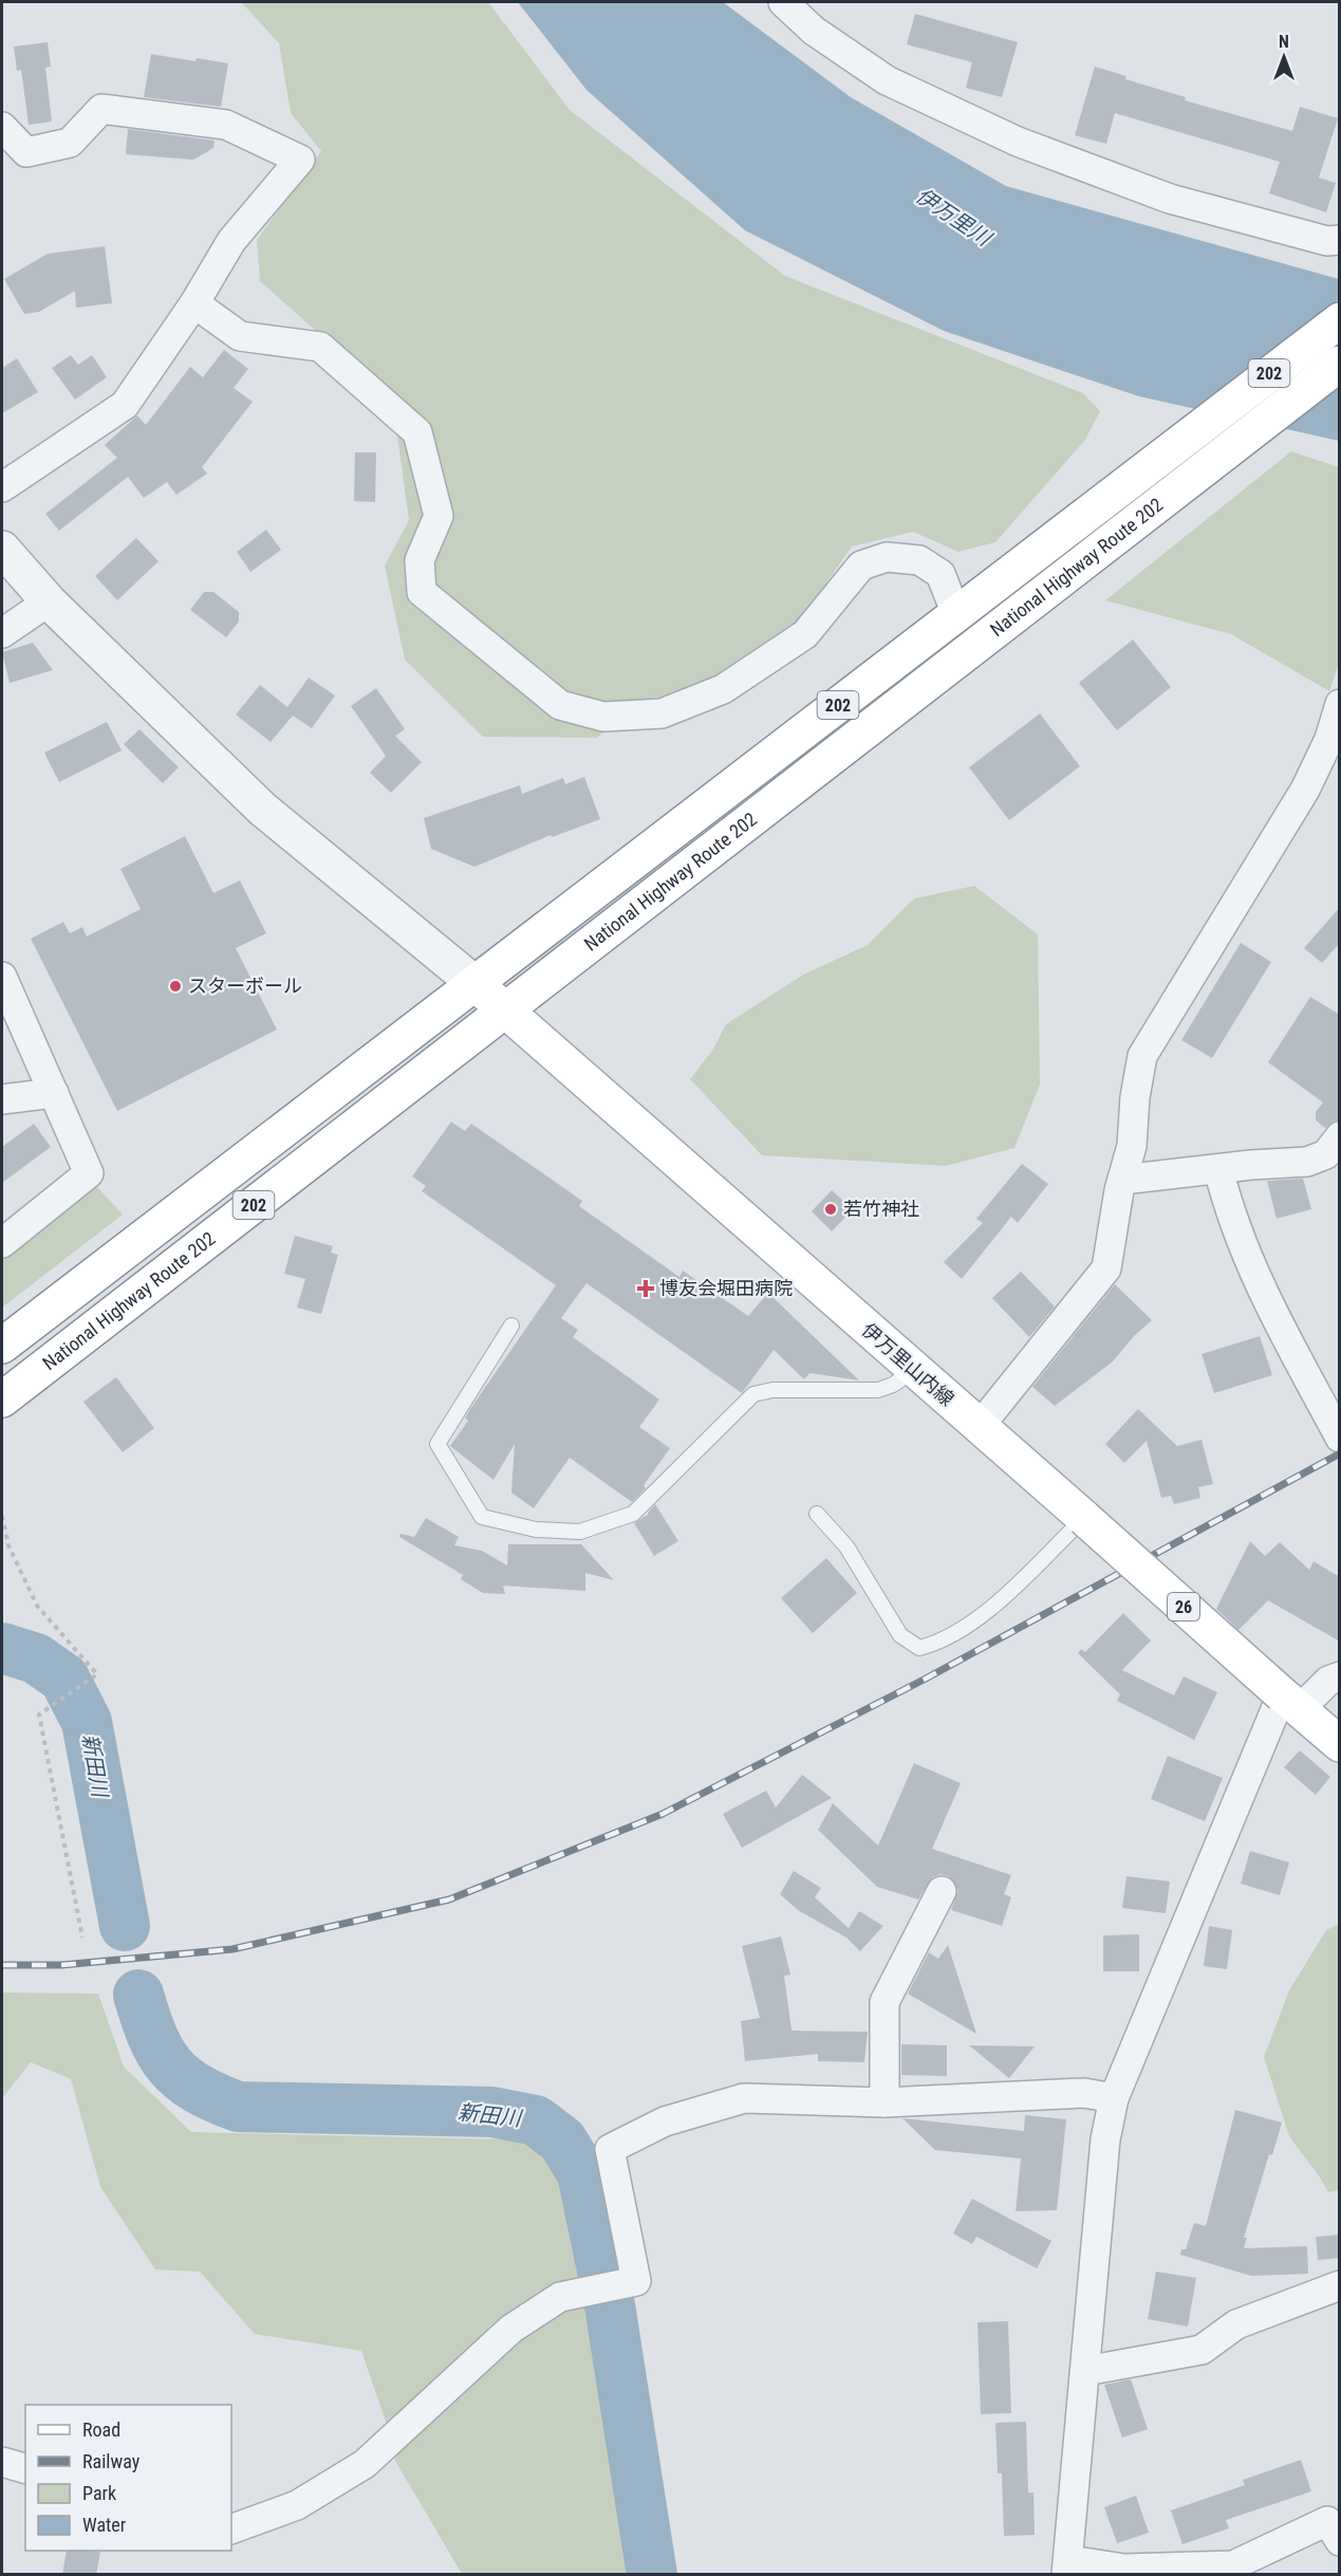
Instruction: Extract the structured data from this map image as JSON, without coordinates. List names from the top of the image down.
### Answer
{
  "streets": {
    "main road": [
      "202",
      "National Highway Route 202",
      "伊万里山内線",
      "26"
    ]
  },
  "crossings": [
    ["National Highway Route 202", "伊万里山内線"]
  ],
  "water": ["伊万里川", "新田川"],
  "places": {
    "other": ["スターボール", "若竹神社"],
    "health": ["博友会堀田病院"]
  },
  "legend": [
    "Road",
    "Railway",
    "Park",
    "Water"
  ],
  "north": "top"
}
